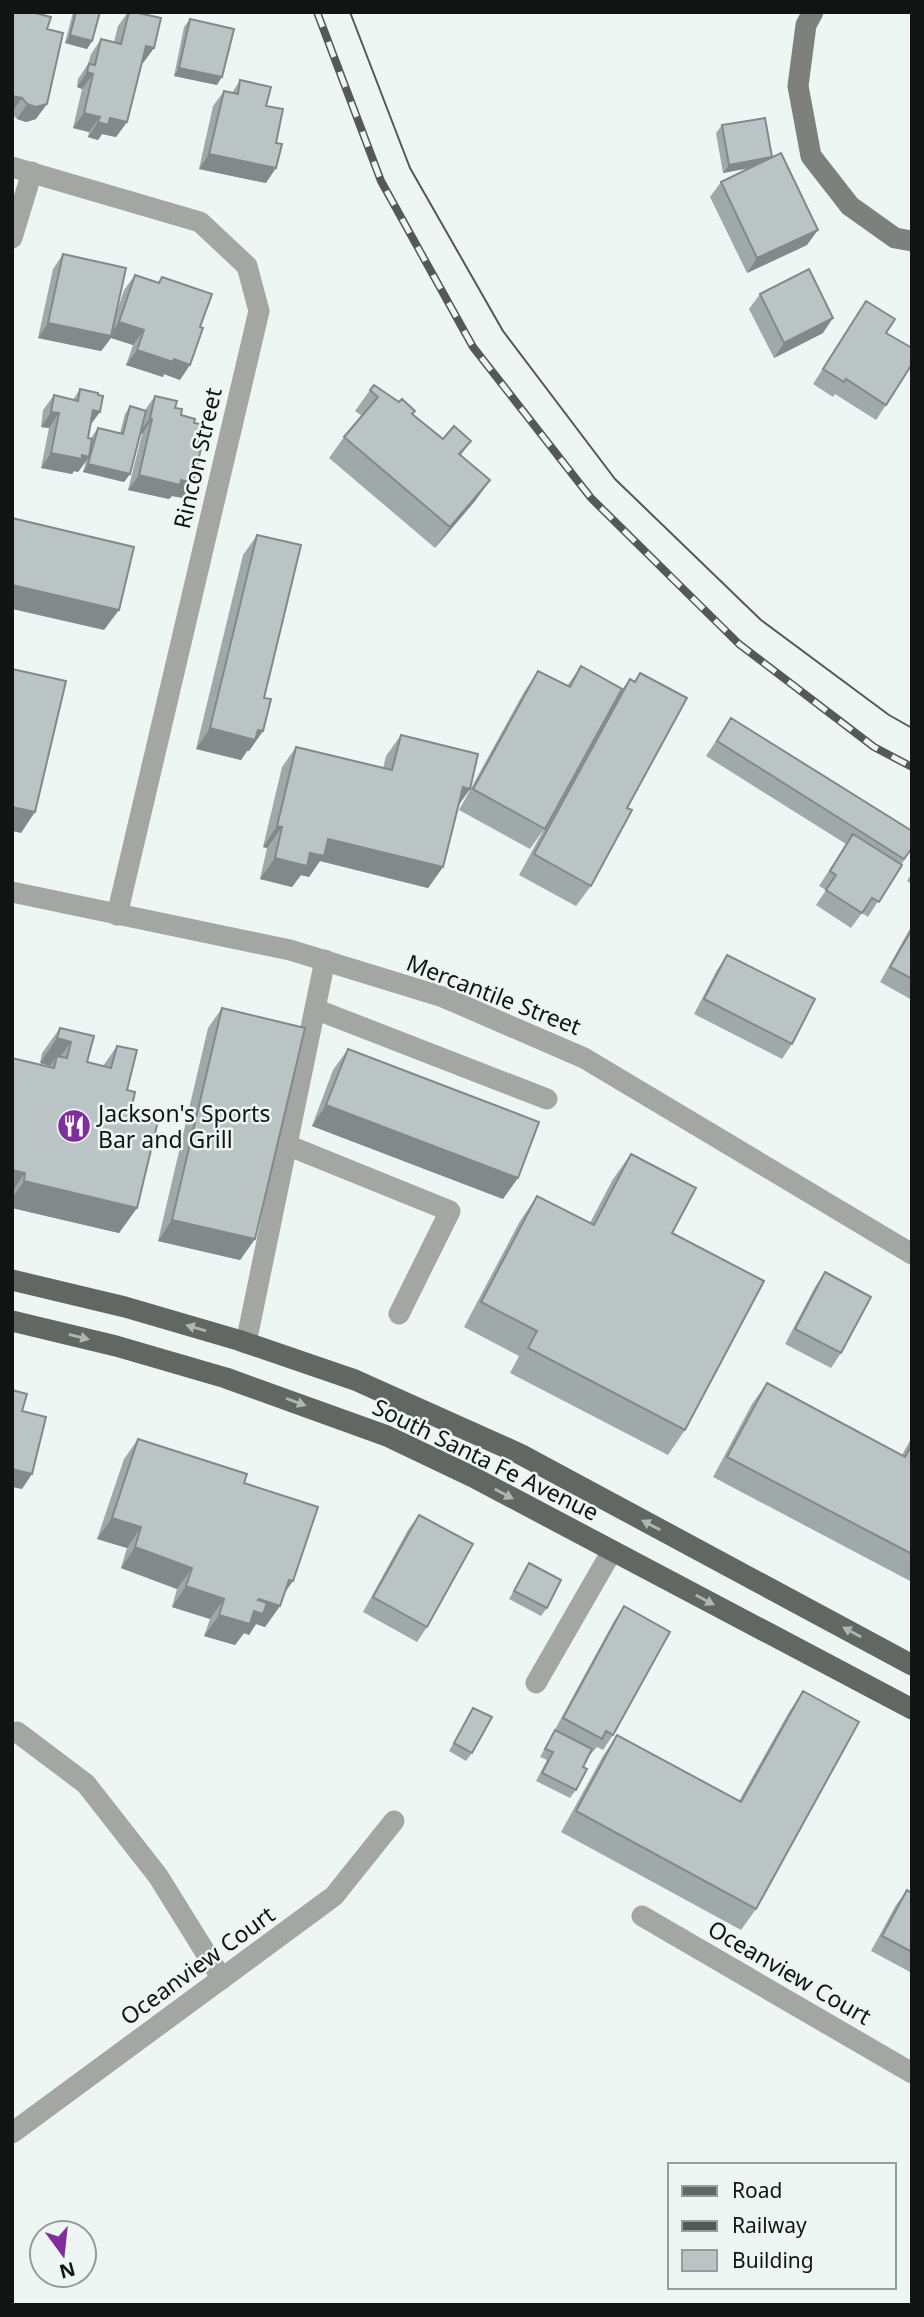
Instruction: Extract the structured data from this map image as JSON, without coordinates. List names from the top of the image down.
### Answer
{
  "streets": {
    "main road": ["South Santa Fe Avenue"],
    "street": ["Rincon Street", "Mercantile Street", "Oceanview Court"]
  },
  "crossings": [
    ["Rincon Street", "Mercantile Street"]
  ],
  "places": {
    "restaurant": ["Jackson's Sports Bar and Grill"]
  },
  "legend": ["Road", "Railway", "Building"],
  "north": "bottom"
}
